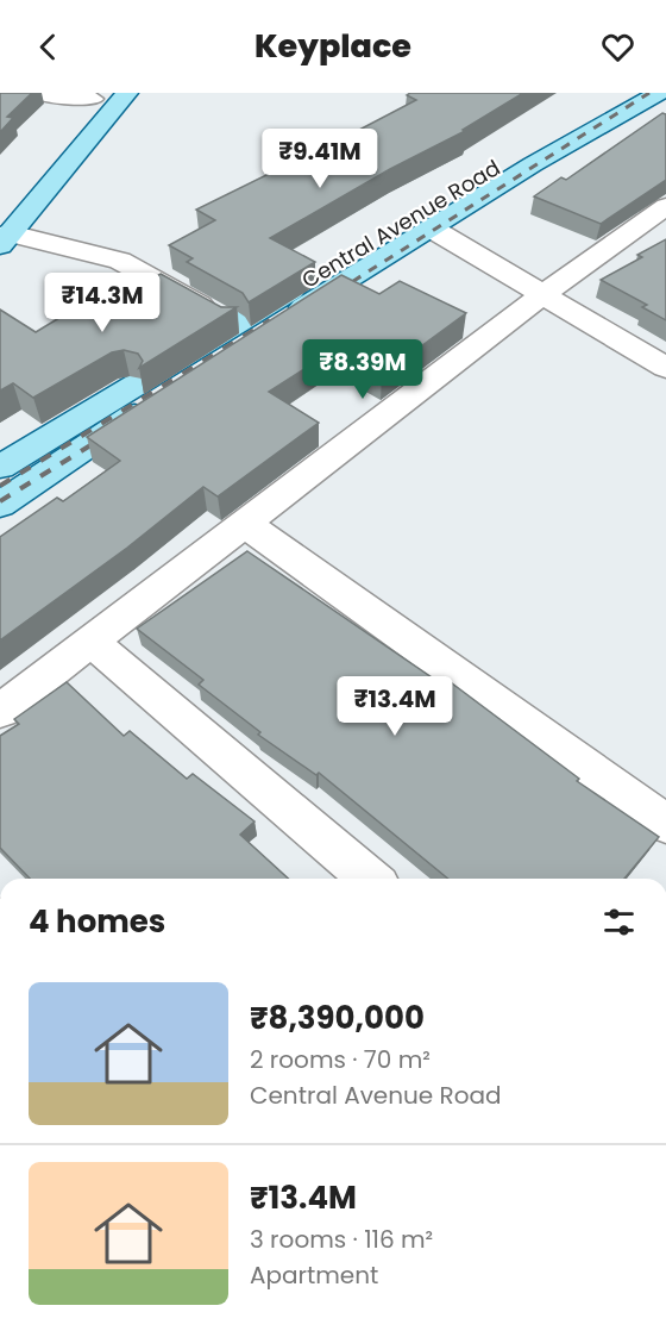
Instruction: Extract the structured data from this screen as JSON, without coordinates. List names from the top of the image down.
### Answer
{
  "streets": {
    "main road": ["Central Avenue Road"]
  },
  "page": {
    "header": "Keyplace",
    "price": [
      "₹9.41M",
      "₹14.3M",
      "₹8.39M",
      "₹13.4M"
    ],
    "heading": "4 homes",
    "list": [
      {
        "name": "₹8,390,000",
        "note": "2 rooms · 70 m² · Central Avenue Road"
      },
      {
        "name": "₹13.4M",
        "note": "3 rooms · 116 m² · Apartment"
      }
    ]
  }
}
